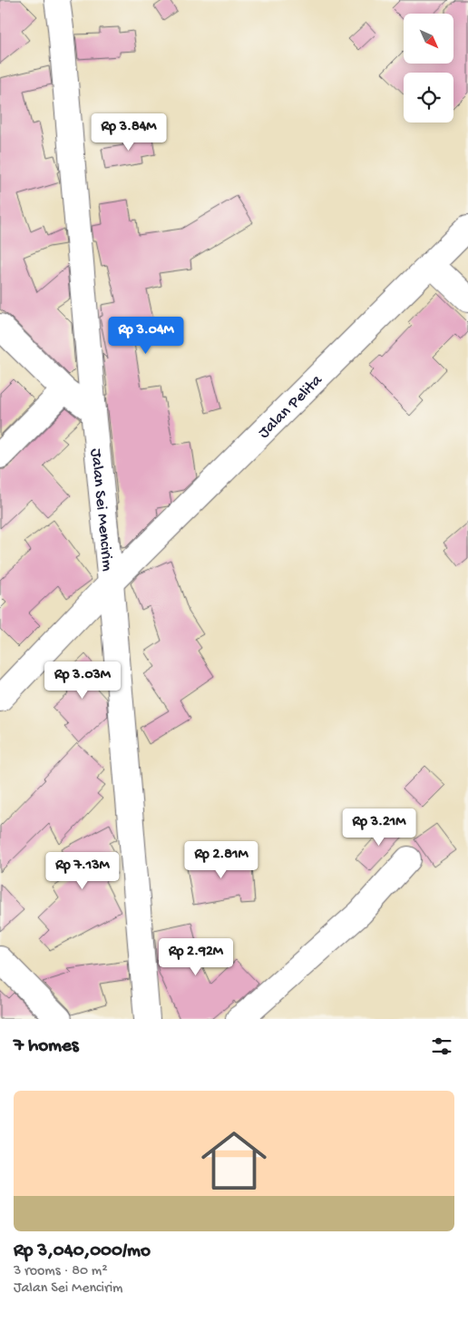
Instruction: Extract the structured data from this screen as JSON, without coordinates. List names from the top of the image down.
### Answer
{
  "streets": {
    "street": ["Jalan Pelita", "Jalan Sei Mencirim"]
  },
  "crossings": [
    ["Jalan Pelita", "Jalan Sei Mencirim"]
  ],
  "north": "bottom right",
  "page": {
    "price": [
      "Rp 3.84M",
      "Rp 3.04M",
      "Rp 3.03M",
      "Rp 3.21M",
      "Rp 2.81M",
      "Rp 7.13M",
      "Rp 2.92M"
    ],
    "heading": "7 homes",
    "list": [
      {
        "name": "Rp 3,040,000/mo",
        "note": "3 rooms · 80 m² · Jalan Sei Mencirim"
      }
    ]
  }
}
